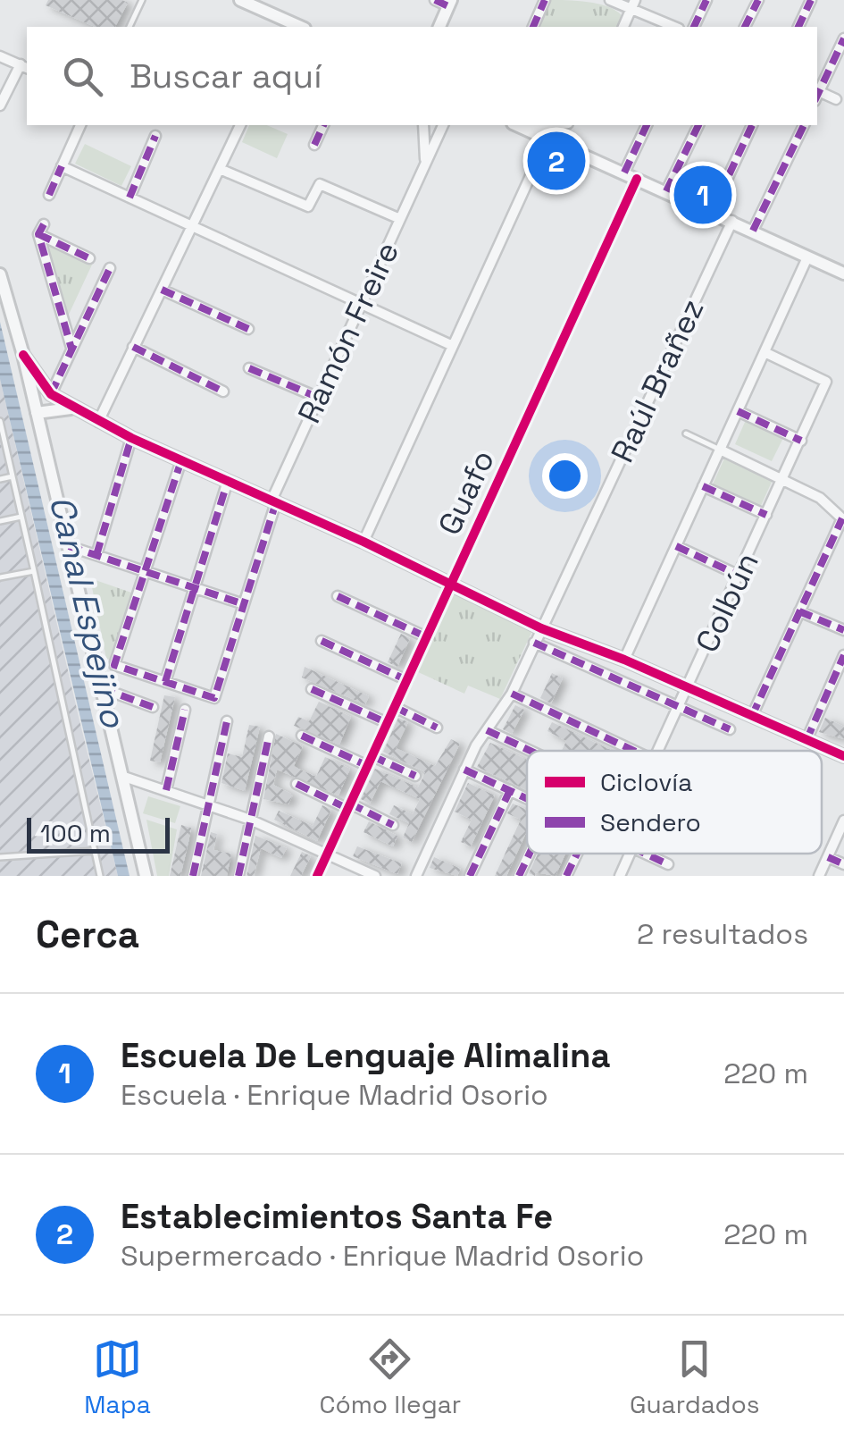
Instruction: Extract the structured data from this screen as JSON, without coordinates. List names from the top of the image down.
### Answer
{
  "streets": {
    "street": [
      "Ramón Freire",
      "Raúl Brañez",
      "Guafo",
      "Colbún"
    ]
  },
  "water": ["Canal Espejino"],
  "legend": ["Ciclovía", "Sendero"],
  "scale_bar": "100 m",
  "page": {
    "search": "Buscar aquí",
    "pins": ["2", "1"],
    "scale": "100 m",
    "heading": ["Cerca", "2 resultados"],
    "list": [
      {
        "mark": "1",
        "name": "Escuela De Lenguaje Alimalina",
        "note": "Escuela · Enrique Madrid Osorio",
        "value": "220 m"
      },
      {
        "mark": "2",
        "name": "Establecimientos Santa Fe",
        "note": "Supermercado · Enrique Madrid Osorio",
        "value": "220 m"
      }
    ],
    "nav": ["Mapa", "Cómo llegar", "Guardados"]
  }
}
